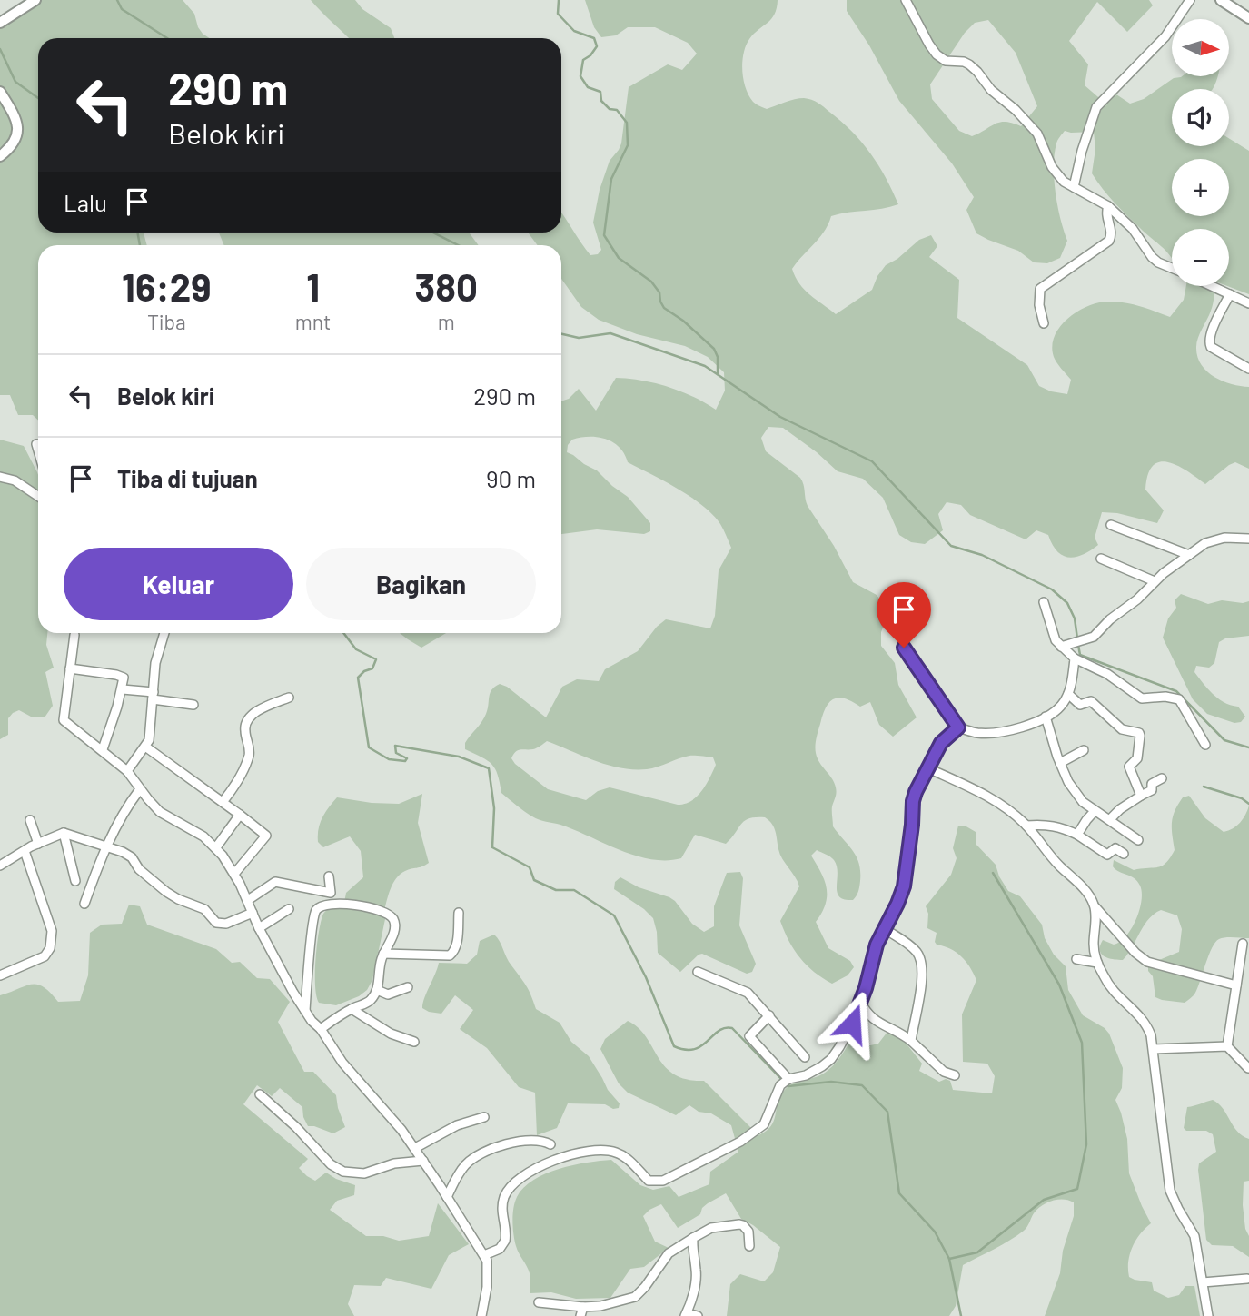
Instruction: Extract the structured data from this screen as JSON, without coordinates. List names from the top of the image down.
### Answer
{
  "north": "right",
  "page": {
    "map_buttons": ["+", "−"],
    "turn": ["290 m", "Belok kiri"],
    "then": "Lalu",
    "eta": [
      "16:29",
      "Tiba",
      "1",
      "mnt",
      "380",
      "m"
    ],
    "list": [
      {
        "name": "Belok kiri",
        "value": "290 m"
      },
      {
        "name": "Tiba di tujuan",
        "value": "90 m"
      }
    ],
    "buttons": ["Keluar", "Bagikan"]
  }
}
